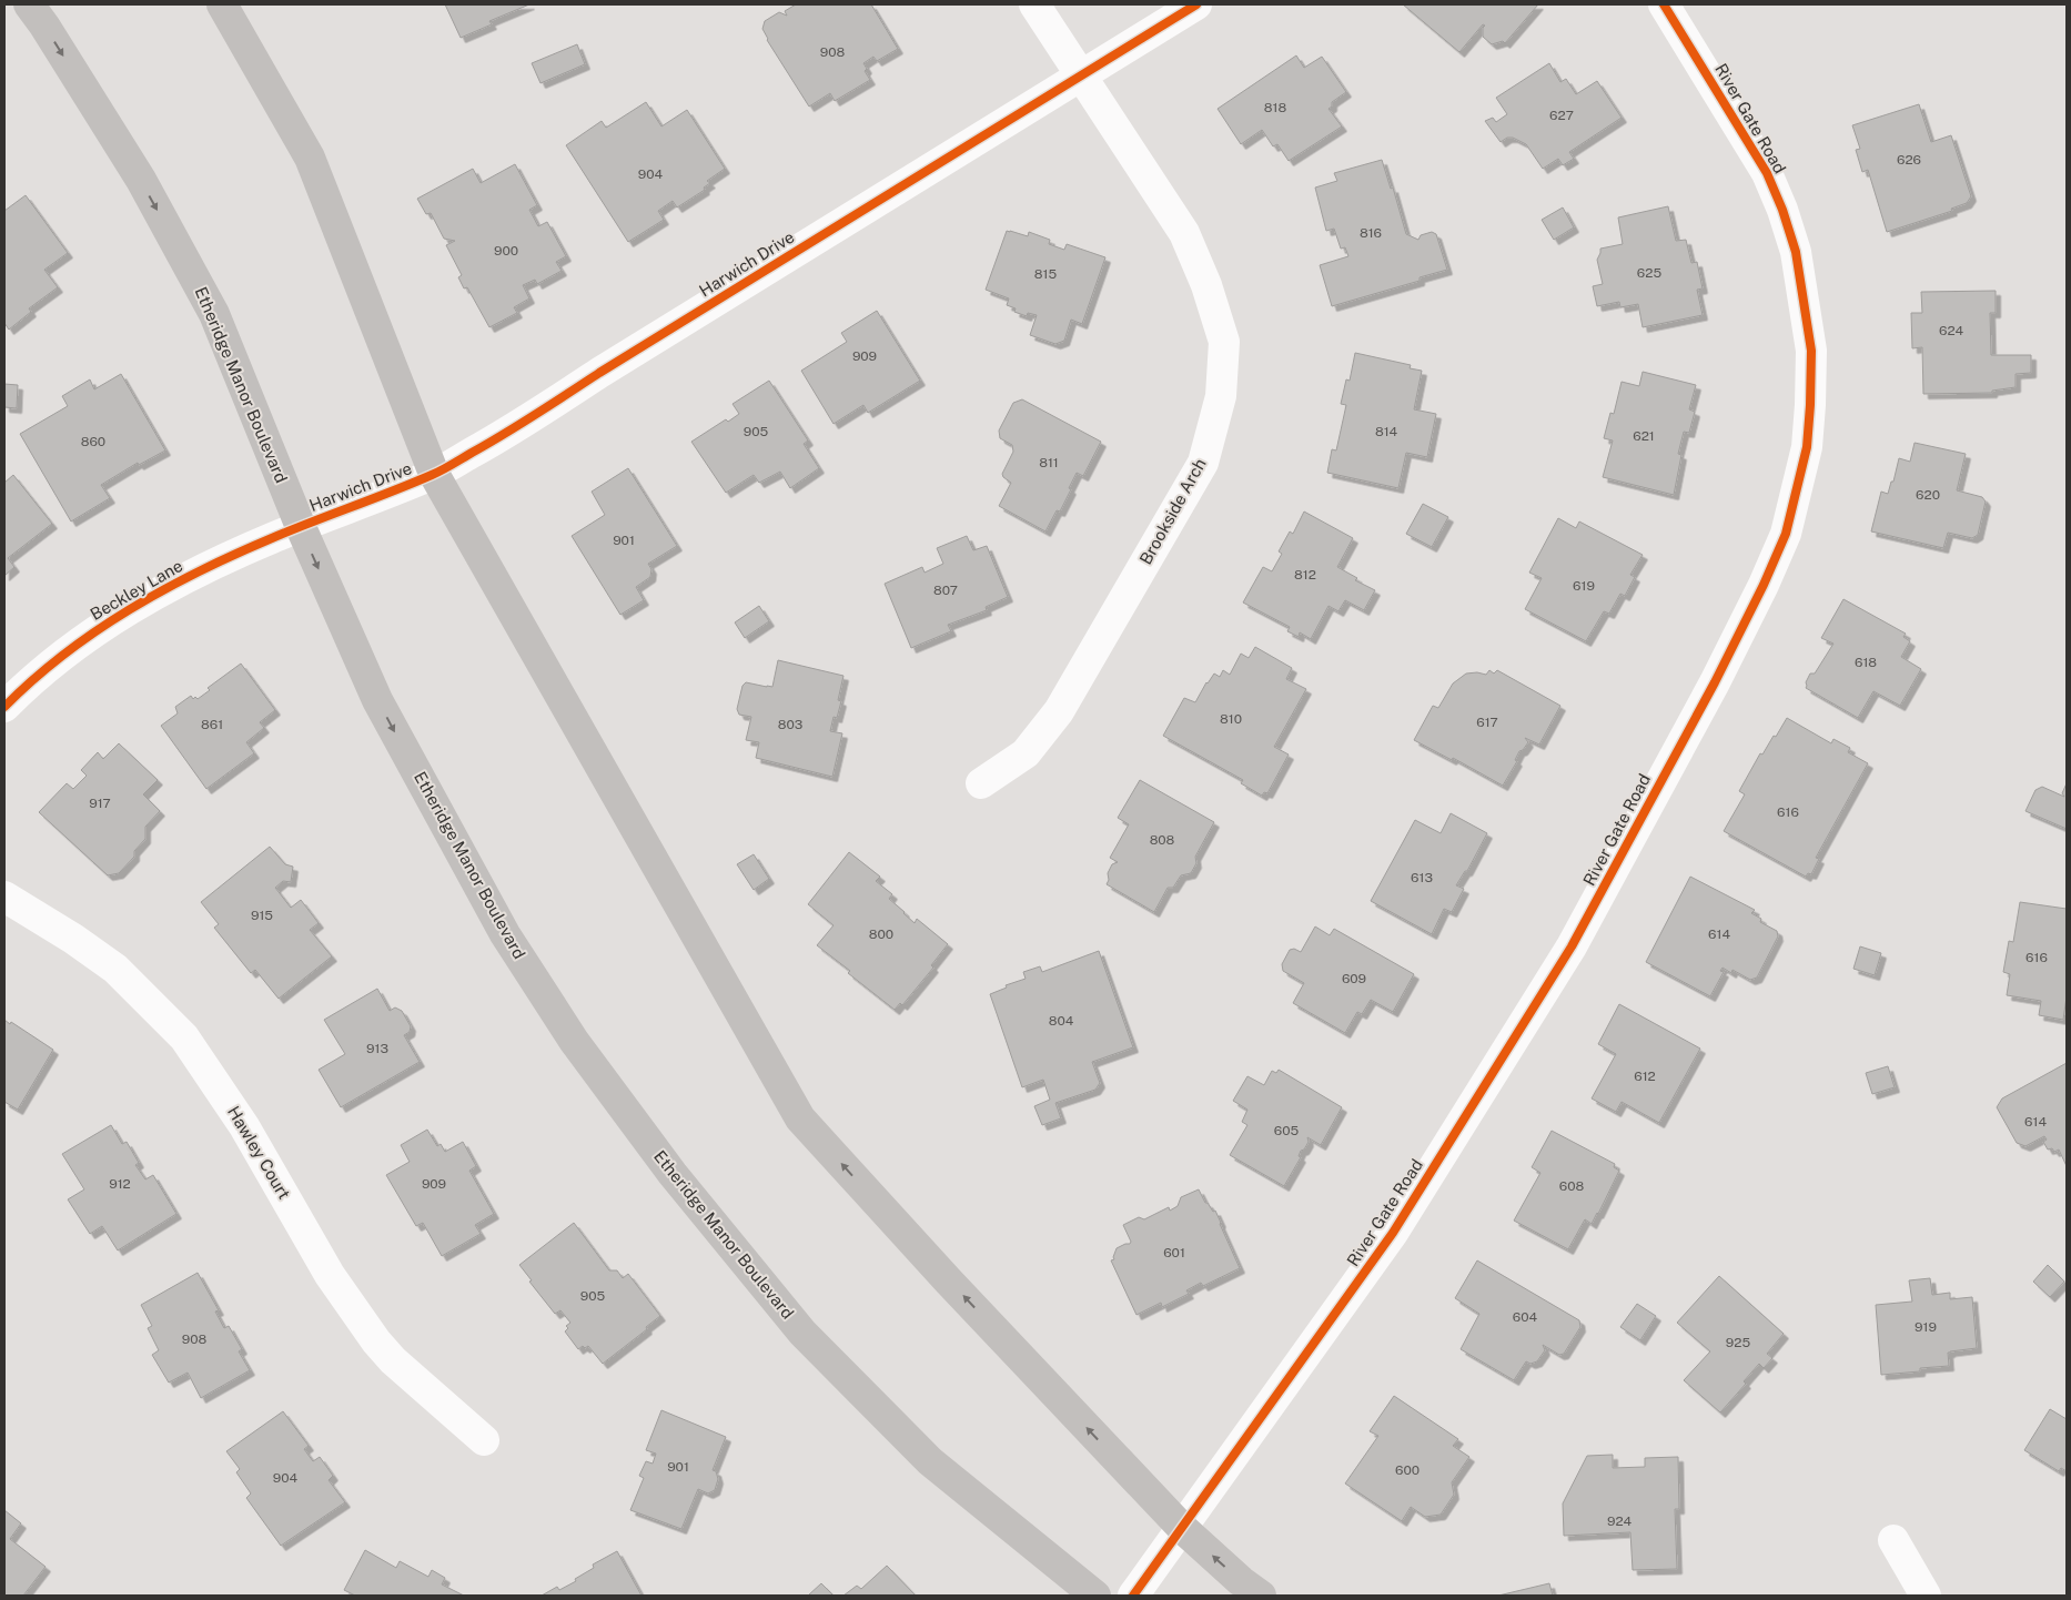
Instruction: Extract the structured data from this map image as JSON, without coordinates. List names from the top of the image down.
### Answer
{
  "streets": {
    "main road": ["Etheridge Manor Boulevard"],
    "street": [
      "River Gate Road",
      "Harwich Drive",
      "Brookside Arch",
      "Beckley Lane",
      "Hawley Court"
    ]
  },
  "crossings": [
    ["Harwich Drive", "Etheridge Manor Boulevard"],
    ["Harwich Drive", "Brookside Arch"],
    ["Harwich Drive", "Beckley Lane"],
    ["Etheridge Manor Boulevard", "Beckley Lane"]
  ],
  "house_numbers": [
    "908",
    "818",
    "627",
    "626",
    "904",
    "816",
    "900",
    "625",
    "815",
    "624",
    "909",
    "905",
    "814",
    "621",
    "860",
    "811",
    "620",
    "901",
    "812",
    "619",
    "807",
    "618",
    "810",
    "617",
    "861",
    "803",
    "917",
    "616",
    "808",
    "613",
    "915",
    "800",
    "614",
    "616",
    "609",
    "804",
    "913",
    "612",
    "614",
    "605",
    "912",
    "909",
    "608",
    "601",
    "905",
    "604",
    "919",
    "908",
    "925",
    "901",
    "600",
    "904",
    "924"
  ]
}
